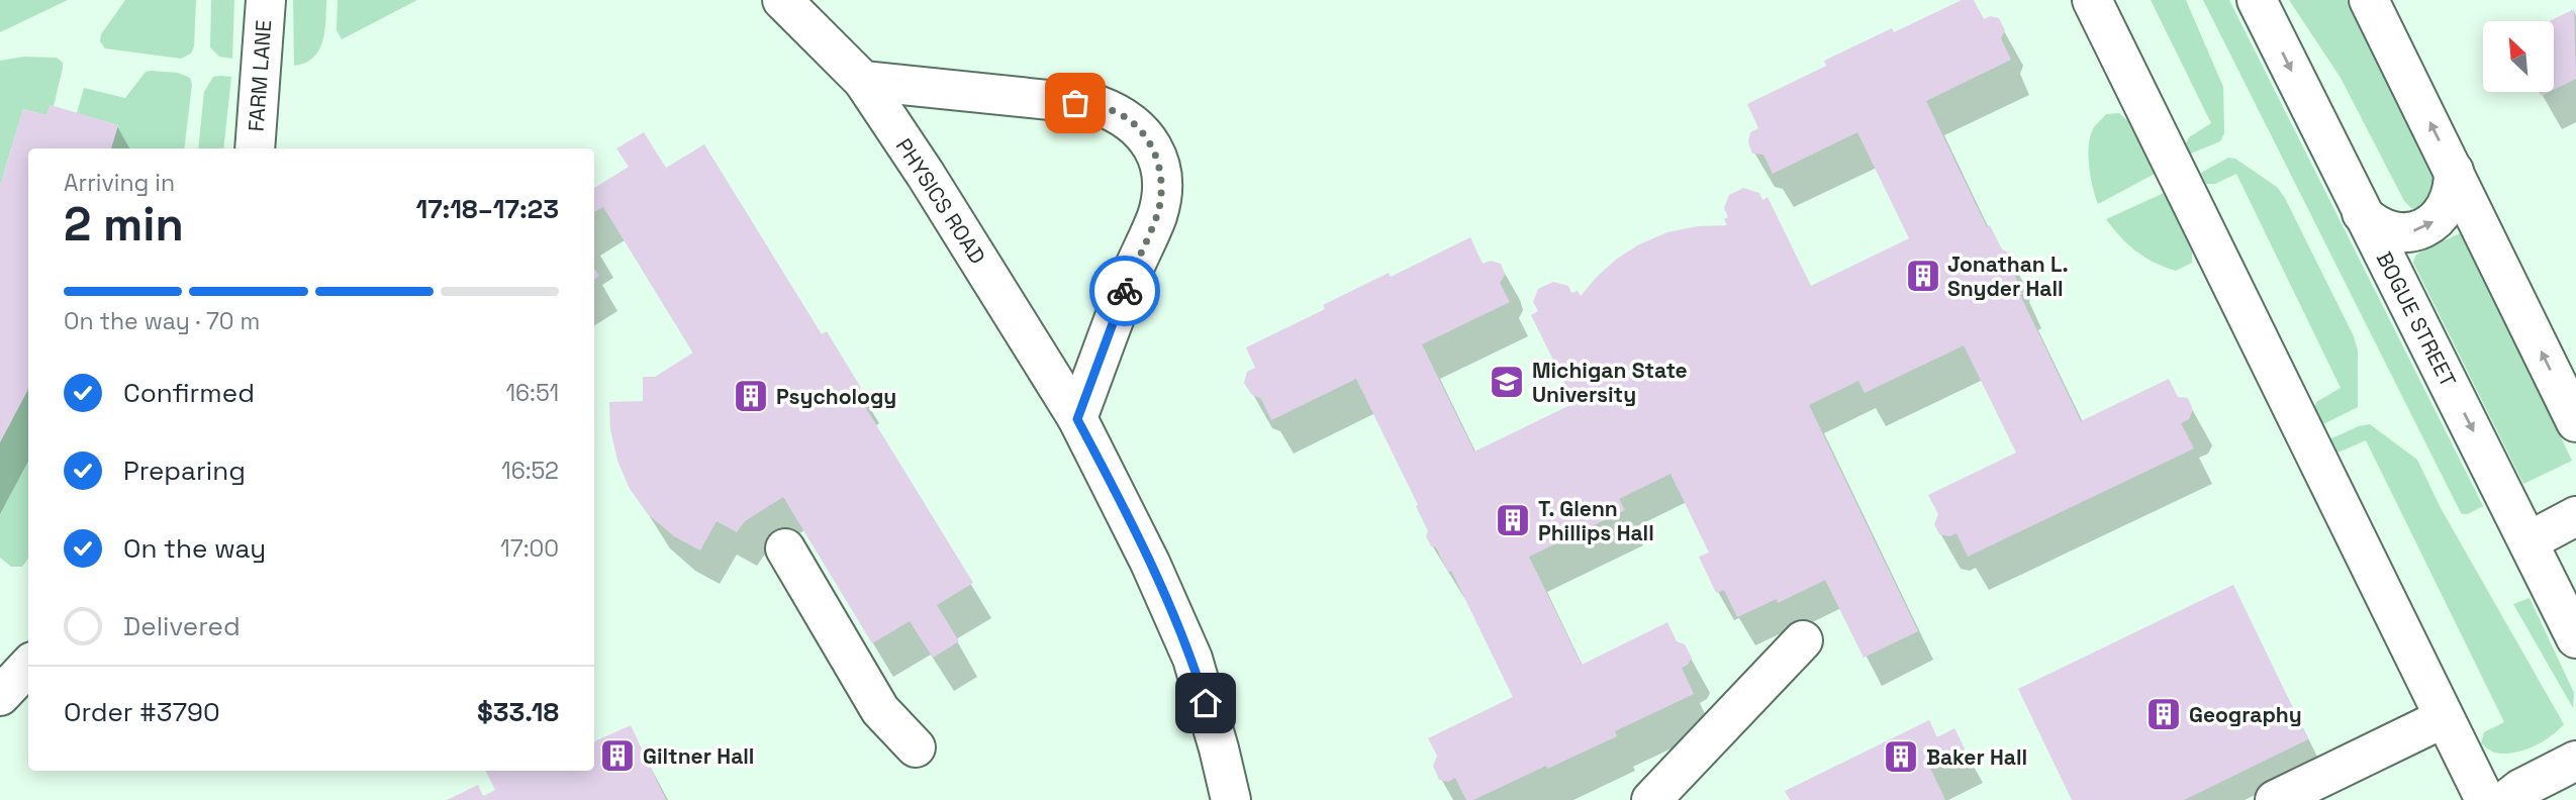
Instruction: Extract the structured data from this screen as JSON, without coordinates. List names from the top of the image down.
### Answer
{
  "streets": {
    "street": ["FARM LANE", "PHYSICS ROAD", "BOGUE STREET"]
  },
  "places": {
    "building": [
      "Jonathan L. Snyder Hall",
      "Psychology",
      "T. Glenn Phillips Hall",
      "Geography",
      "Giltner Hall",
      "Baker Hall"
    ],
    "school or university": ["Michigan State University"]
  },
  "north": "top left",
  "page": {
    "heading": ["2 min", "Arriving in", "17:18–17:23"],
    "panel": ["Order #3790", "$33.18"],
    "bar": "On the way · 70 m",
    "list": [
      ["Confirmed", "16:51"],
      ["Preparing", "16:52"],
      ["On the way", "17:00"],
      "Delivered"
    ]
  }
}
